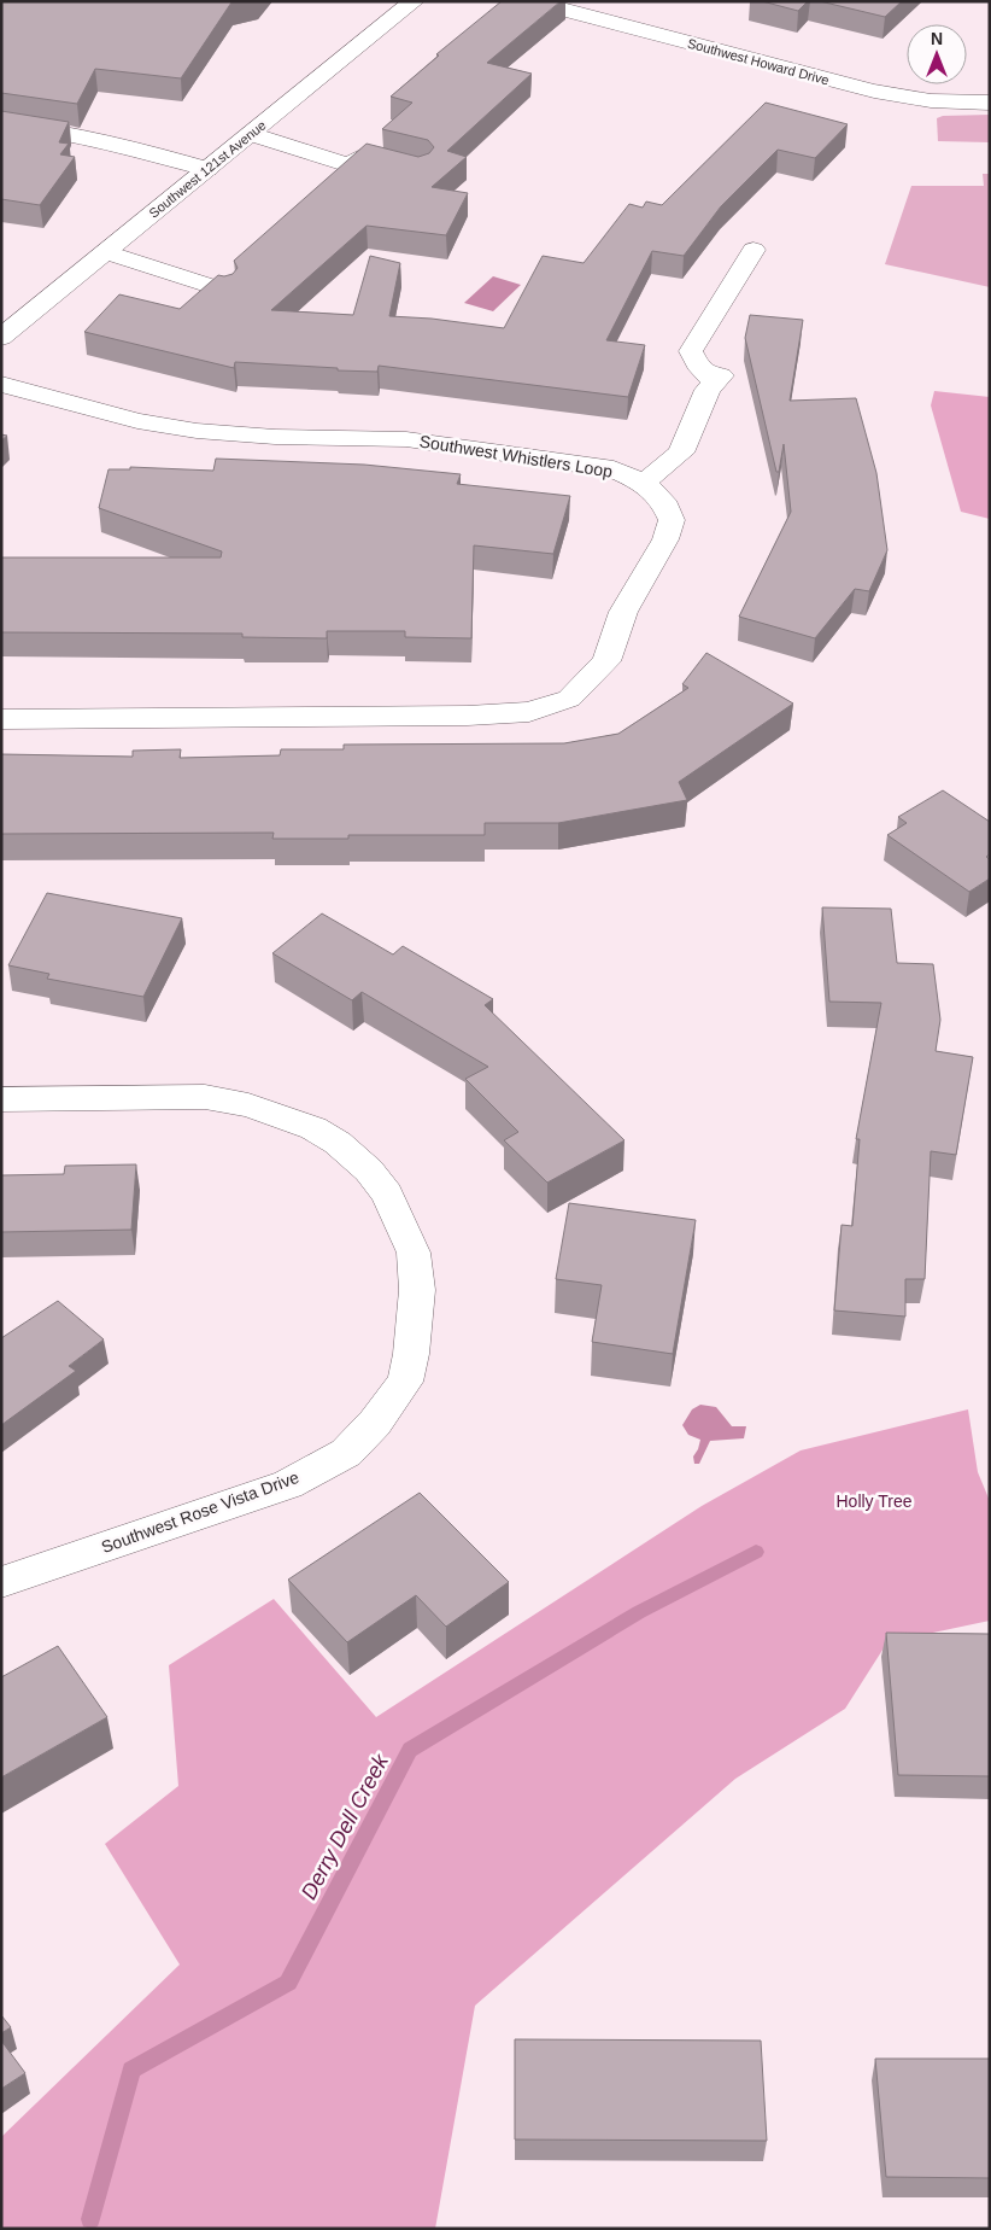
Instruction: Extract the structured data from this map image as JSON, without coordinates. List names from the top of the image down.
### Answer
{
  "streets": {
    "street": [
      "Southwest Howard Drive",
      "Southwest 121st Avenue",
      "Southwest Whistlers Loop",
      "Southwest Rose Vista Drive"
    ]
  },
  "water": ["Derry Dell Creek"],
  "parks": ["Holly Tree"],
  "north": "top"
}
